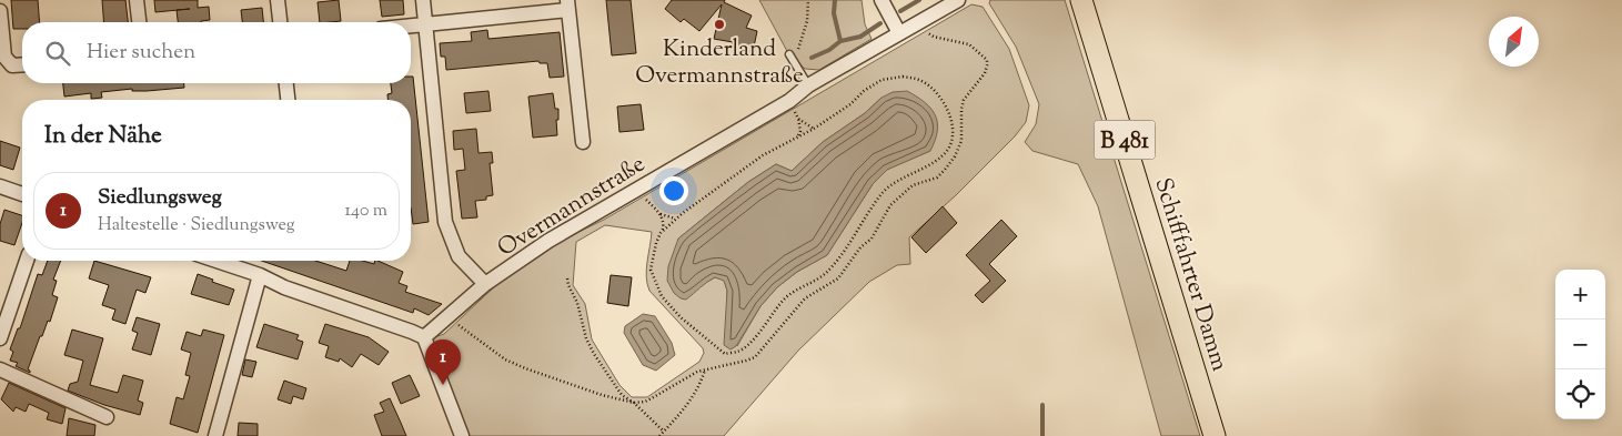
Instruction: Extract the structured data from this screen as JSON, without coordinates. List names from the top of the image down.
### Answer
{
  "streets": {
    "main road": ["B 481", "Schifffahrter Damm"],
    "street": ["Overmannstraße"]
  },
  "places": ["Kinderland Overmannstraße"],
  "north": "top right",
  "page": {
    "search": "Hier suchen",
    "heading": "In der Nähe",
    "list": [
      {
        "mark": "1",
        "name": "Siedlungsweg",
        "note": "Haltestelle · Siedlungsweg",
        "value": "140 m"
      }
    ],
    "map_buttons": ["+", "−"],
    "pins": "1"
  }
}
